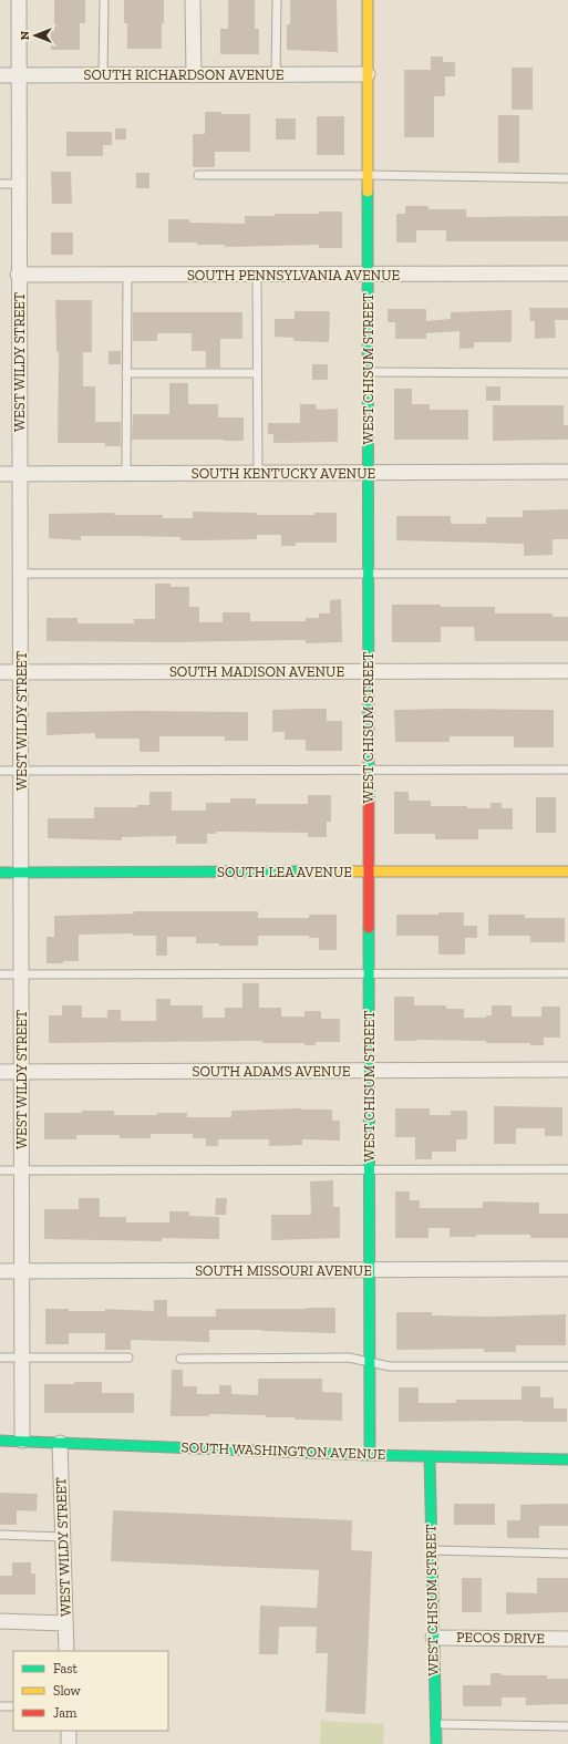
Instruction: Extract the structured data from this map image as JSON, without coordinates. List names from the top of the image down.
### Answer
{
  "streets": {
    "street": [
      "SOUTH RICHARDSON AVENUE",
      "SOUTH PENNSYLVANIA AVENUE",
      "WEST WILDY STREET",
      "WEST CHISUM STREET",
      "SOUTH KENTUCKY AVENUE",
      "SOUTH MADISON AVENUE",
      "SOUTH LEA AVENUE",
      "SOUTH ADAMS AVENUE",
      "SOUTH MISSOURI AVENUE",
      "SOUTH WASHINGTON AVENUE",
      "PECOS DRIVE"
    ]
  },
  "crossings": [
    ["SOUTH RICHARDSON AVENUE", "WEST WILDY STREET"],
    ["SOUTH RICHARDSON AVENUE", "WEST CHISUM STREET"],
    ["SOUTH PENNSYLVANIA AVENUE", "WEST WILDY STREET"],
    ["SOUTH PENNSYLVANIA AVENUE", "WEST CHISUM STREET"],
    ["WEST WILDY STREET", "SOUTH KENTUCKY AVENUE"],
    ["WEST WILDY STREET", "SOUTH MADISON AVENUE"],
    ["WEST WILDY STREET", "SOUTH LEA AVENUE"],
    ["WEST WILDY STREET", "SOUTH ADAMS AVENUE"],
    ["WEST WILDY STREET", "SOUTH MISSOURI AVENUE"],
    ["WEST WILDY STREET", "SOUTH WASHINGTON AVENUE"],
    ["WEST CHISUM STREET", "SOUTH KENTUCKY AVENUE"],
    ["WEST CHISUM STREET", "SOUTH MADISON AVENUE"],
    ["WEST CHISUM STREET", "SOUTH LEA AVENUE"],
    ["WEST CHISUM STREET", "SOUTH ADAMS AVENUE"],
    ["WEST CHISUM STREET", "SOUTH MISSOURI AVENUE"],
    ["WEST CHISUM STREET", "SOUTH WASHINGTON AVENUE"],
    ["WEST CHISUM STREET", "PECOS DRIVE"]
  ],
  "legend": ["Fast", "Slow", "Jam"],
  "north": "left"
}
